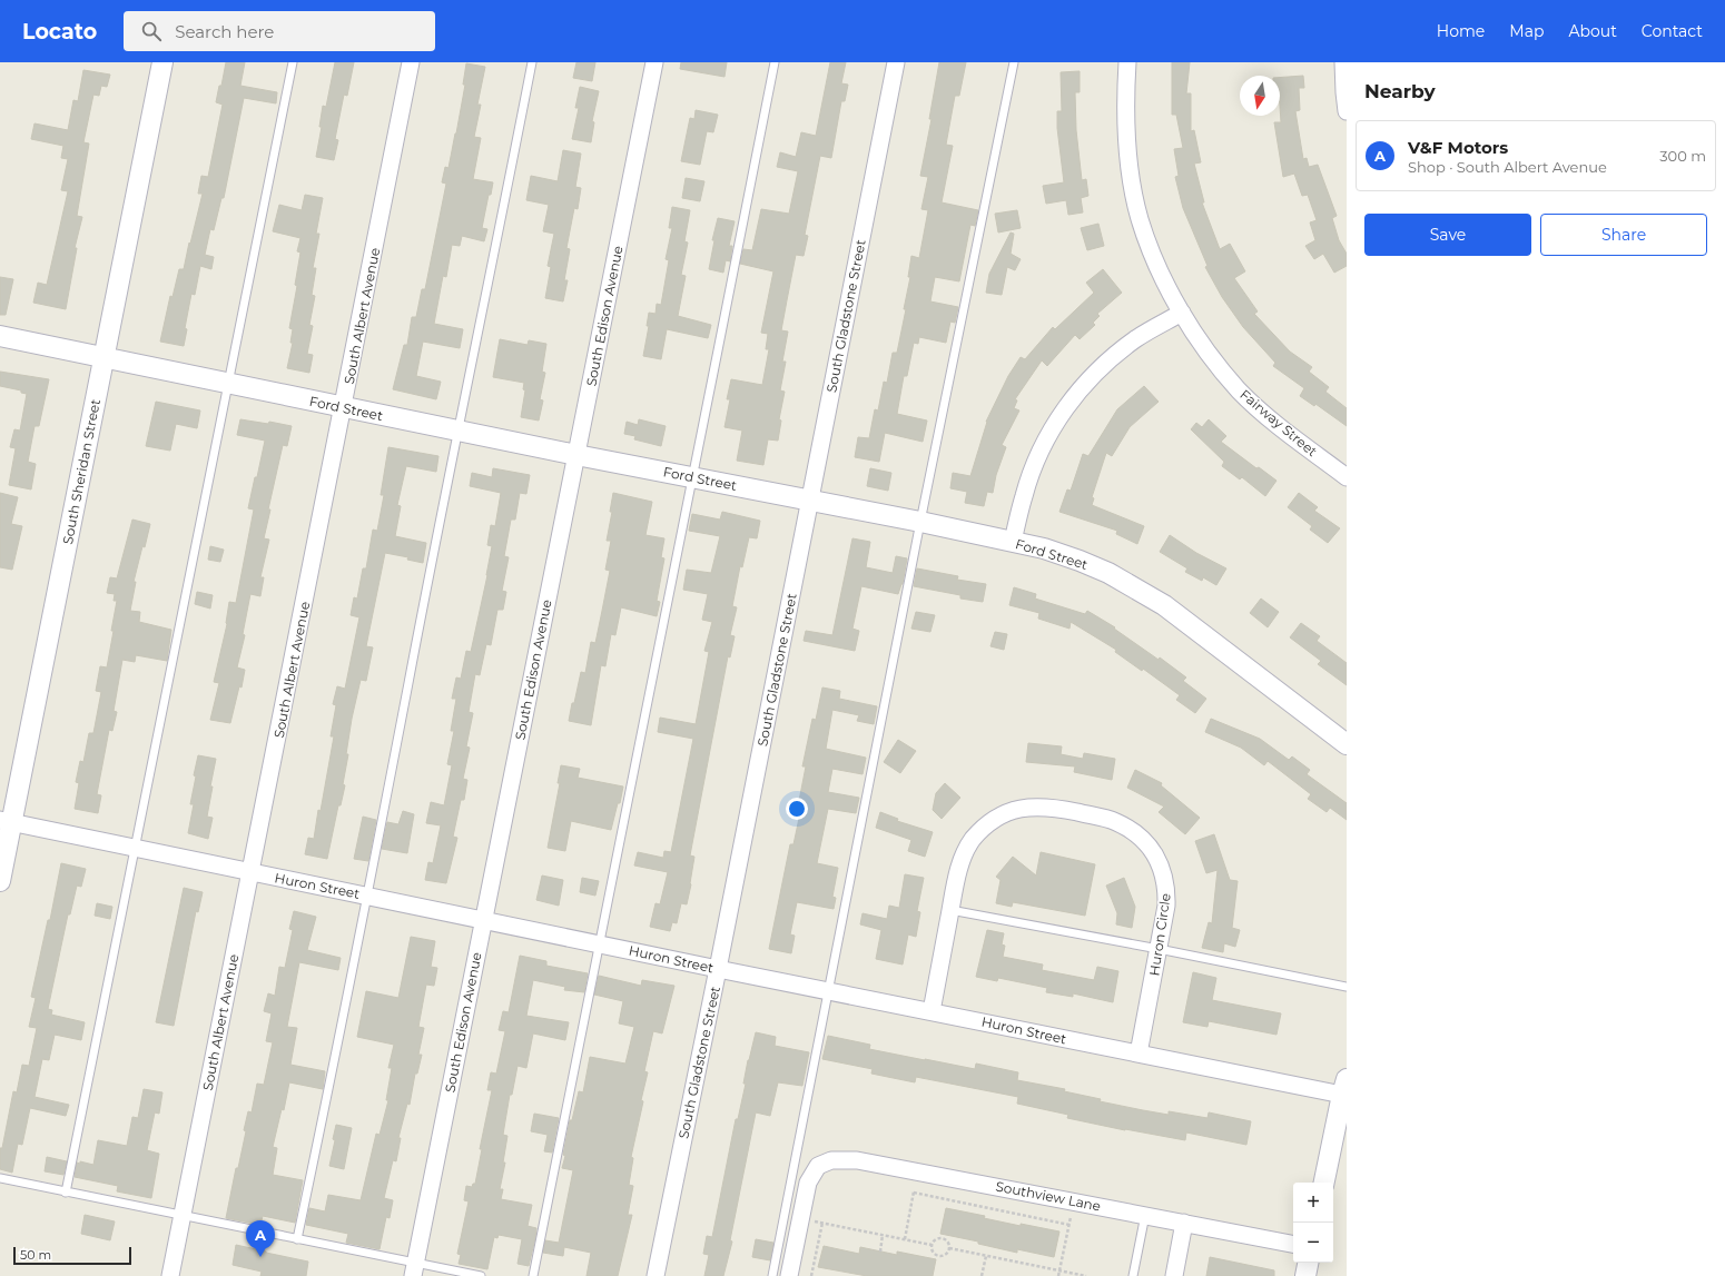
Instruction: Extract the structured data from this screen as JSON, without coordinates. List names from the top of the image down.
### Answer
{
  "streets": {
    "street": [
      "South Albert Avenue",
      "South Edison Avenue",
      "South Gladstone Street",
      "Ford Street",
      "Fairway Street",
      "South Sheridan Street",
      "Huron Street",
      "Huron Circle",
      "Southview Lane"
    ]
  },
  "crossings": [
    ["South Albert Avenue", "Ford Street"],
    ["South Albert Avenue", "Huron Street"],
    ["South Edison Avenue", "Ford Street"],
    ["South Edison Avenue", "Huron Street"],
    ["South Gladstone Street", "Ford Street"],
    ["South Gladstone Street", "Huron Street"],
    ["Ford Street", "South Sheridan Street"],
    ["South Sheridan Street", "Huron Street"],
    ["Huron Street", "Huron Circle"]
  ],
  "scale_bar": "50 m",
  "north": "bottom",
  "page": {
    "header": "Locato",
    "search": "Search here",
    "nav": [
      "Home",
      "Map",
      "About",
      "Contact"
    ],
    "heading": "Nearby",
    "list": [
      {
        "mark": "A",
        "name": "V&F Motors",
        "note": "Shop · South Albert Avenue",
        "value": "300 m"
      }
    ],
    "buttons": ["Save", "Share"],
    "map_buttons": ["+", "−"],
    "pins": "A",
    "scale": "50 m"
  }
}
